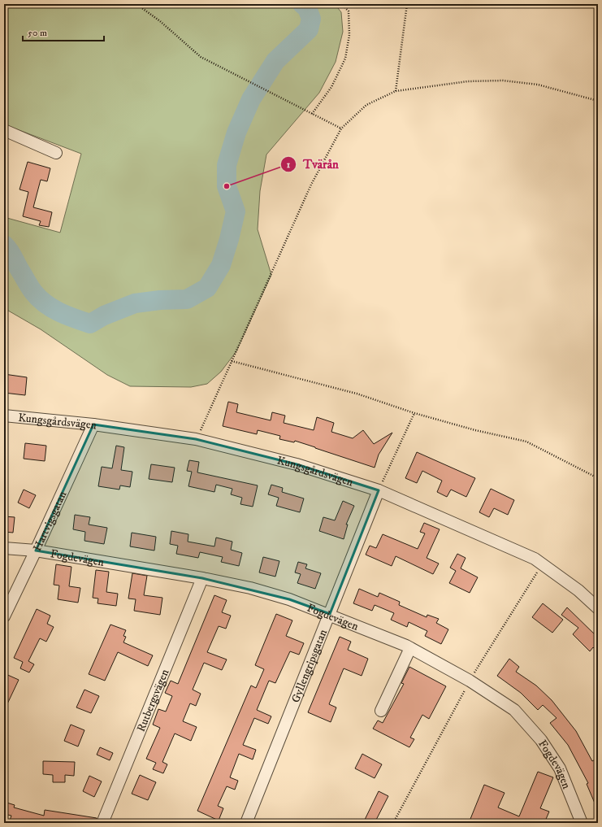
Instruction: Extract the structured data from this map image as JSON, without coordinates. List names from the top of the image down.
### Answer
{
  "streets": {
    "street": [
      "Kungsgårdsvägen",
      "Hartvigsgatan",
      "Fogdevägen",
      "Gyllengripsgatan",
      "Rutbergsvägen"
    ]
  },
  "crossings": [
    ["Kungsgårdsvägen", "Hartvigsgatan"],
    ["Kungsgårdsvägen", "Gyllengripsgatan"],
    ["Hartvigsgatan", "Fogdevägen"],
    ["Fogdevägen", "Gyllengripsgatan"],
    ["Fogdevägen", "Rutbergsvägen"]
  ],
  "places": ["Tvärån"],
  "scale_bar": "50 m"
}
